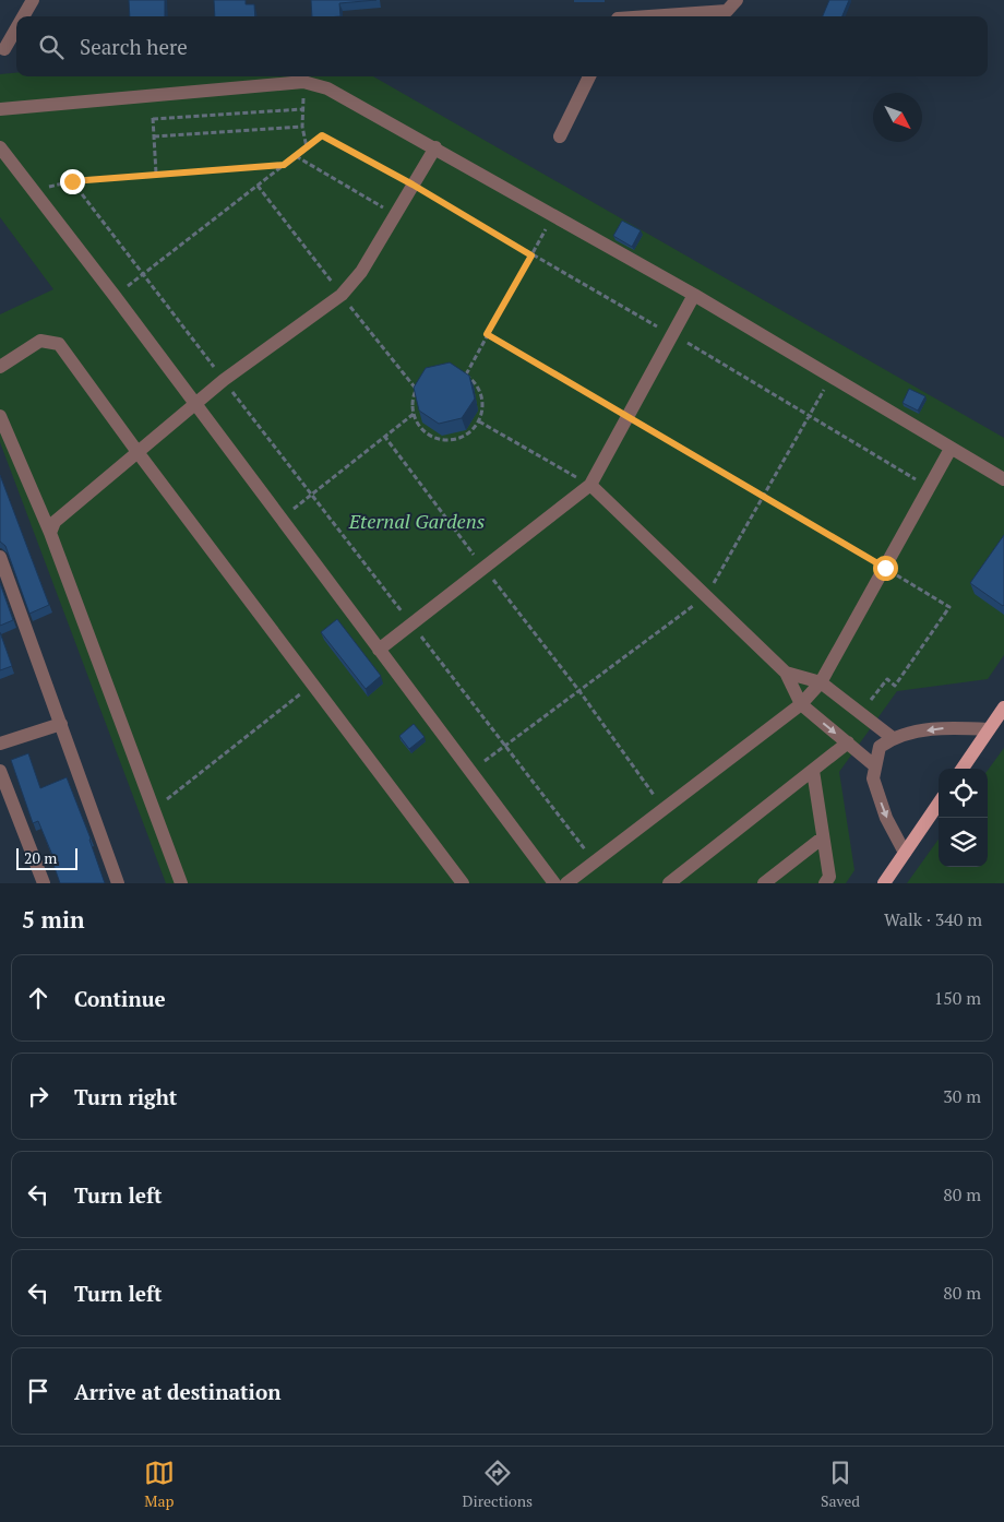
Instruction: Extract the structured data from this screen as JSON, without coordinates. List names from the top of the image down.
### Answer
{
  "parks": ["Eternal Gardens"],
  "scale_bar": "20 m",
  "north": "bottom right",
  "page": {
    "search": "Search here",
    "scale": "20 m",
    "heading": ["5 min", "Walk · 340 m"],
    "list": [
      ["Continue", "150 m"],
      ["Turn right", "30 m"],
      ["Turn left", "80 m"],
      ["Turn left", "80 m"],
      "Arrive at destination"
    ],
    "nav": ["Map", "Directions", "Saved"]
  }
}
